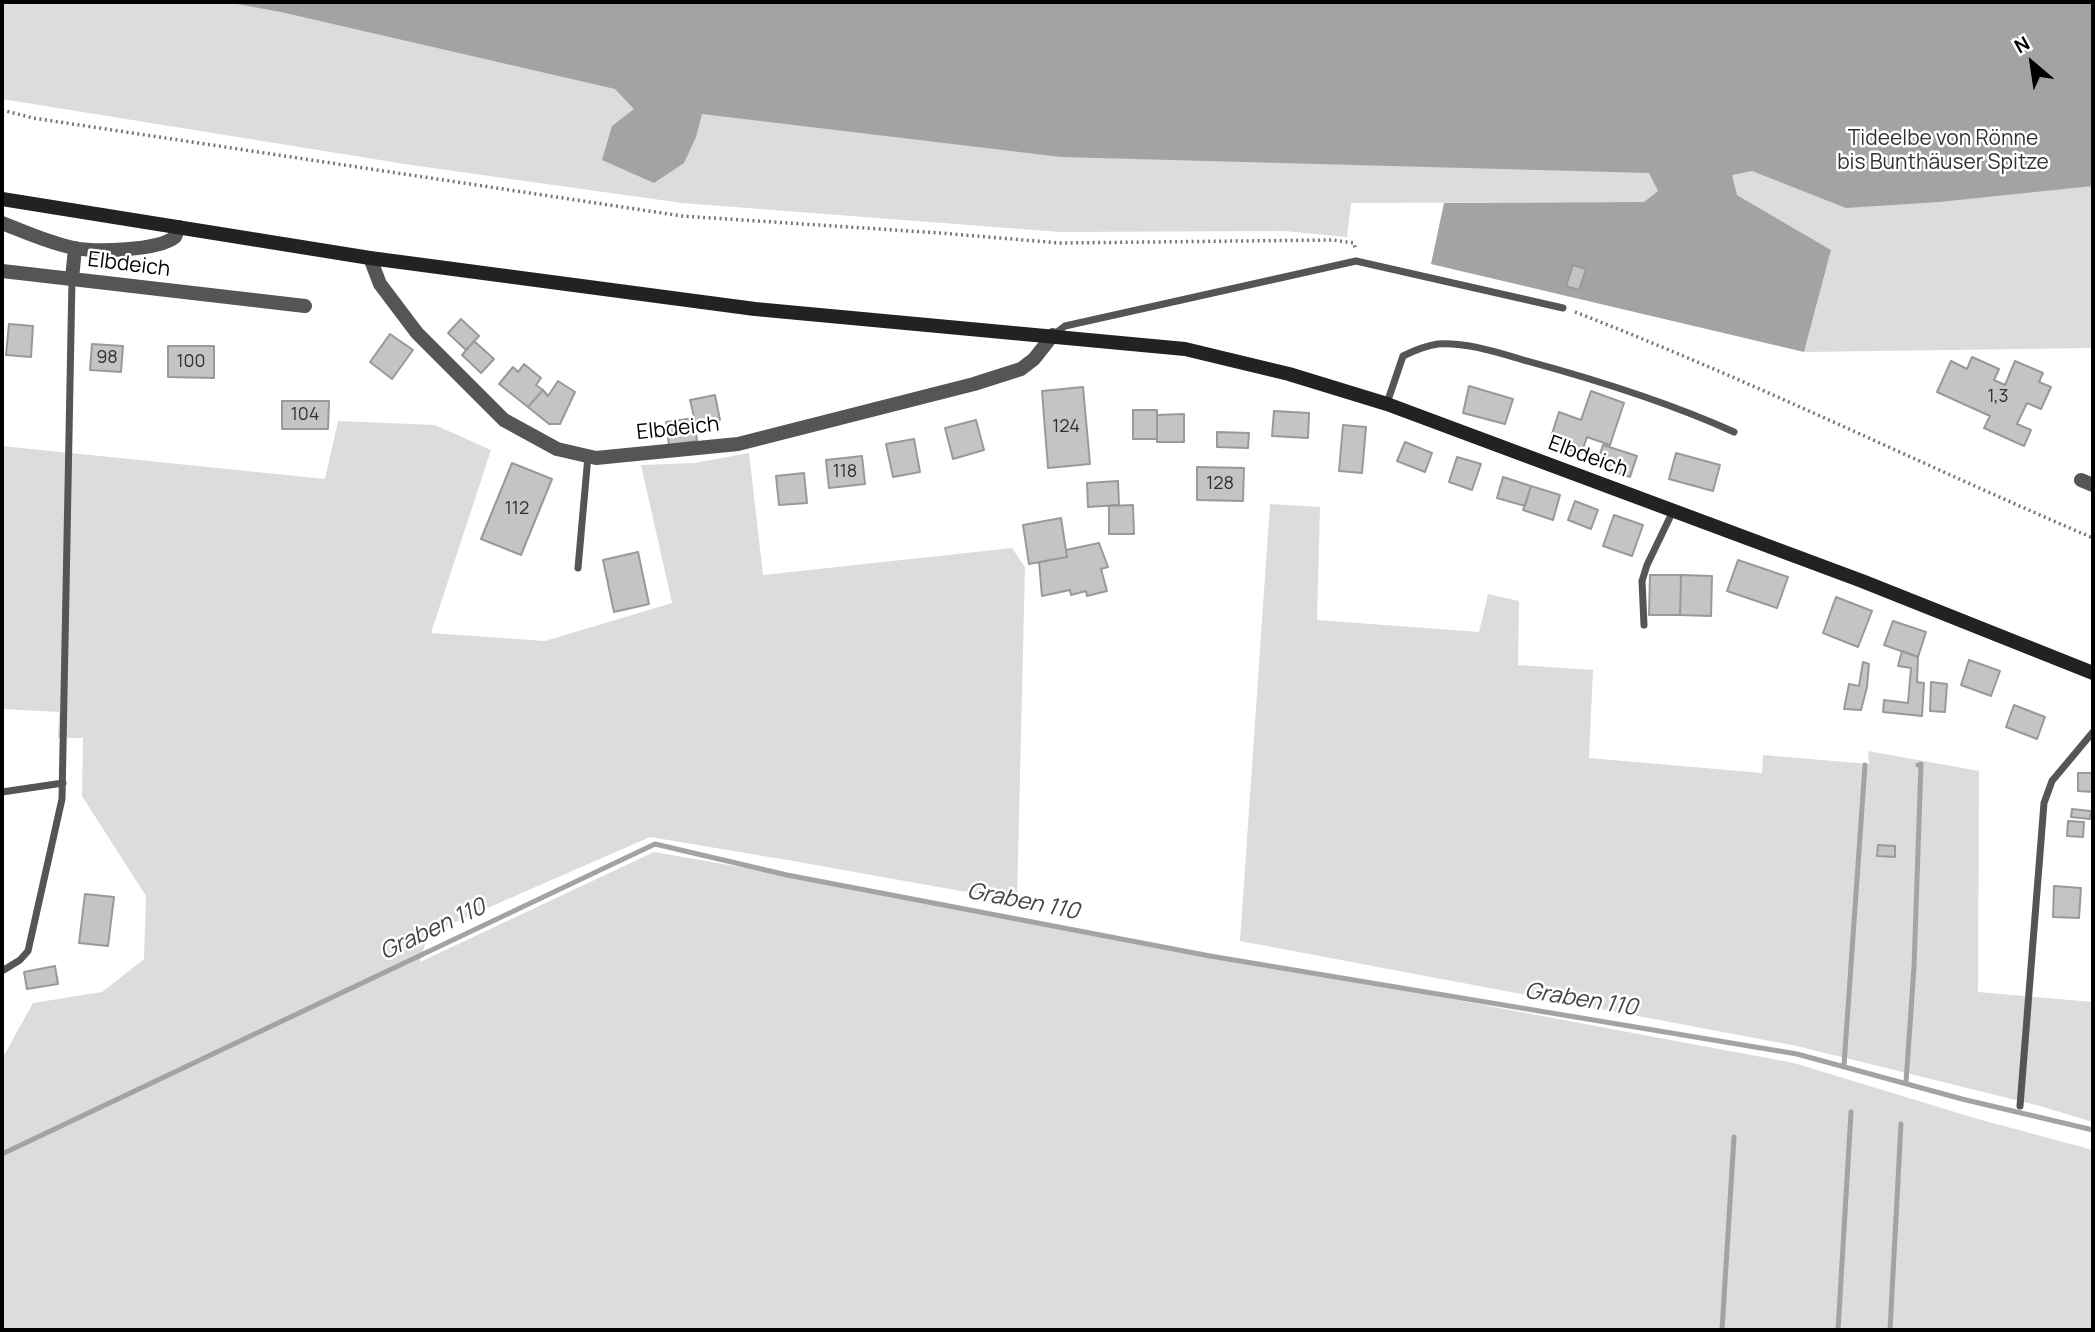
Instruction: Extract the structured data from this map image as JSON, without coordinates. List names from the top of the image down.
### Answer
{
  "streets": {
    "street": ["Elbdeich"]
  },
  "water": ["Graben 110"],
  "parks": ["Tideelbe von Rönne bis Bunthäuser Spitze"],
  "house_numbers": [
    "98",
    "100",
    "1,3",
    "104",
    "124",
    "118",
    "128",
    "112"
  ],
  "north": "top left"
}
